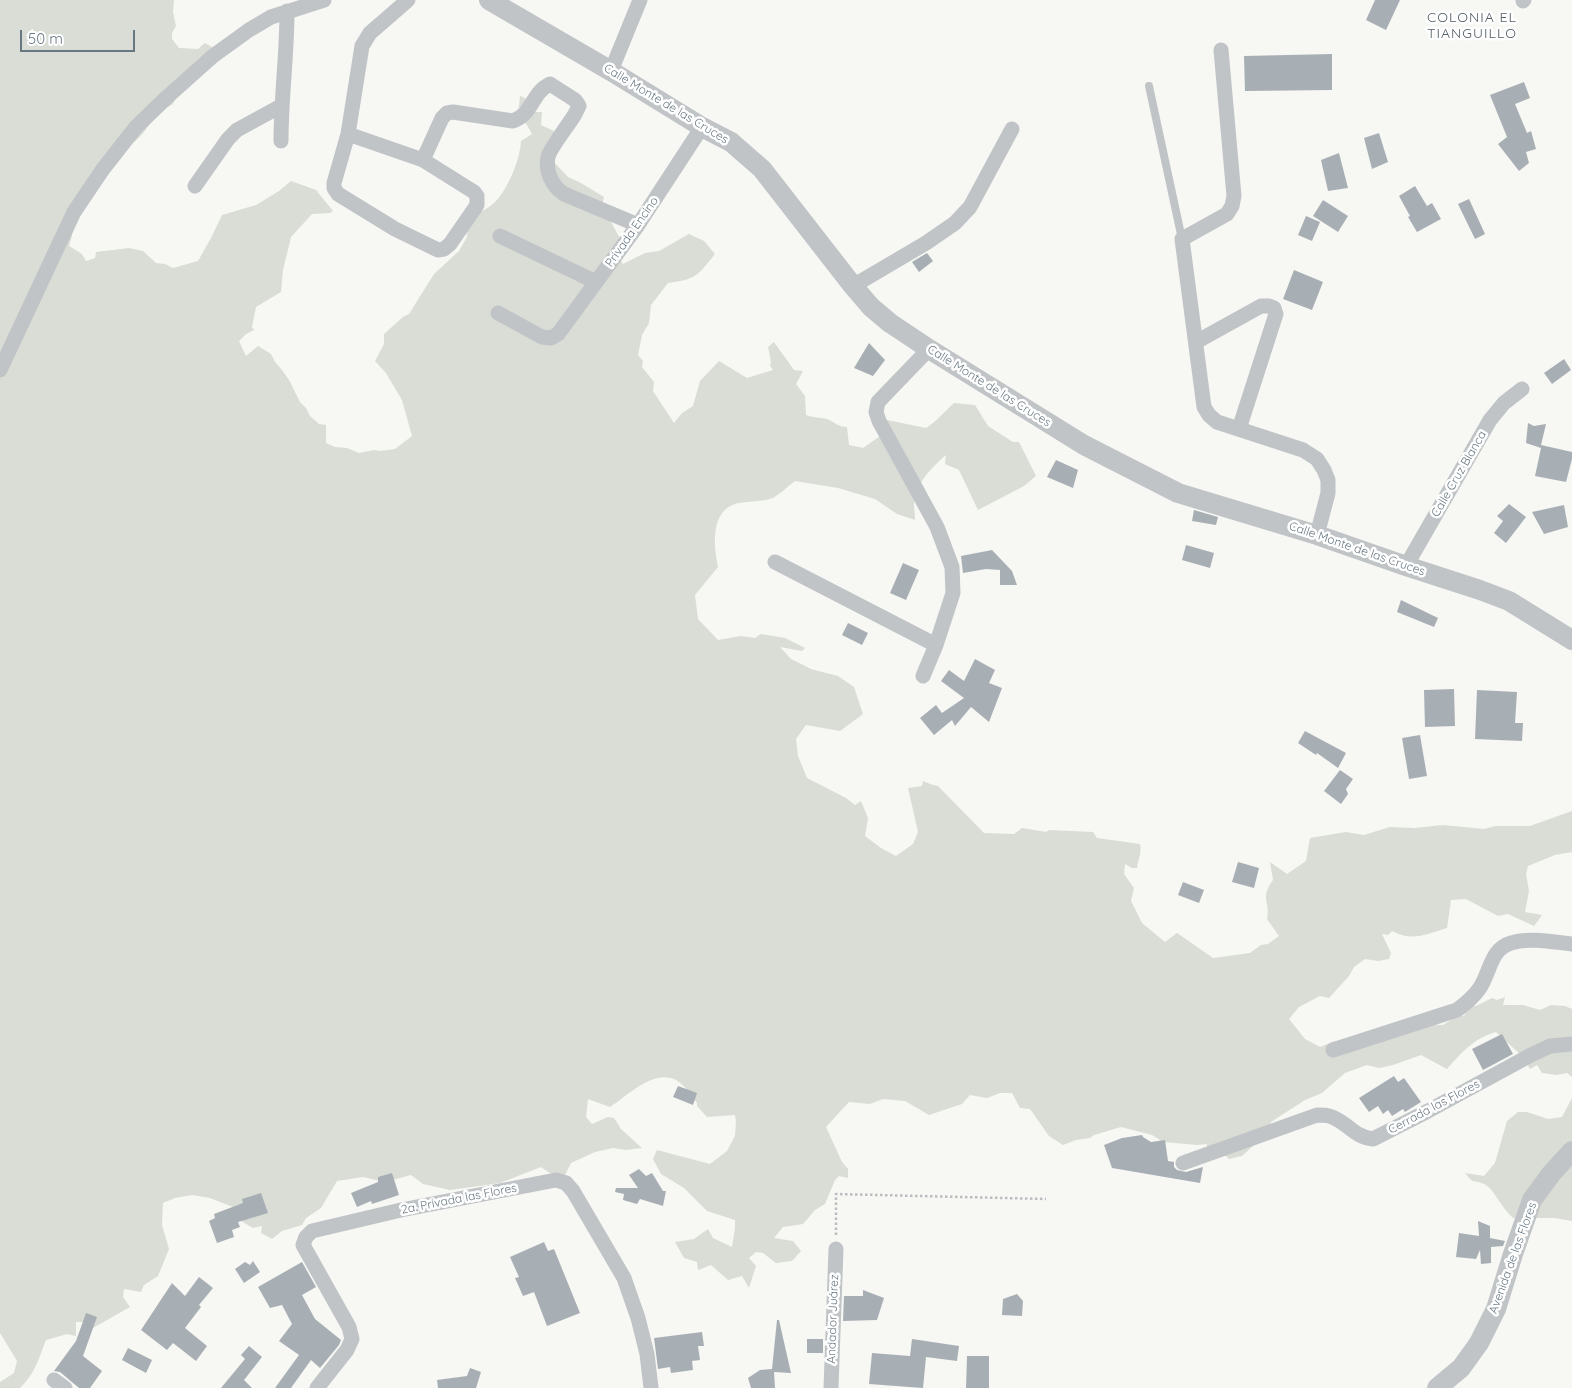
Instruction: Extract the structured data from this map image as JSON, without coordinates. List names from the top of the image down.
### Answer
{
  "streets": {
    "street": [
      "Calle Monte de las Cruces",
      "Privada Encino",
      "Calle Cruz Blanca",
      "Cerrada las Flores",
      "2a. Privada las Flores",
      "Avenida de las Flores",
      "Andador Juárez"
    ]
  },
  "crossings": [
    ["Calle Monte de las Cruces", "Privada Encino"],
    ["Calle Monte de las Cruces", "Calle Cruz Blanca"]
  ],
  "districts": ["COLONIA EL TIANGUILLO"],
  "scale_bar": "50 m"
}
